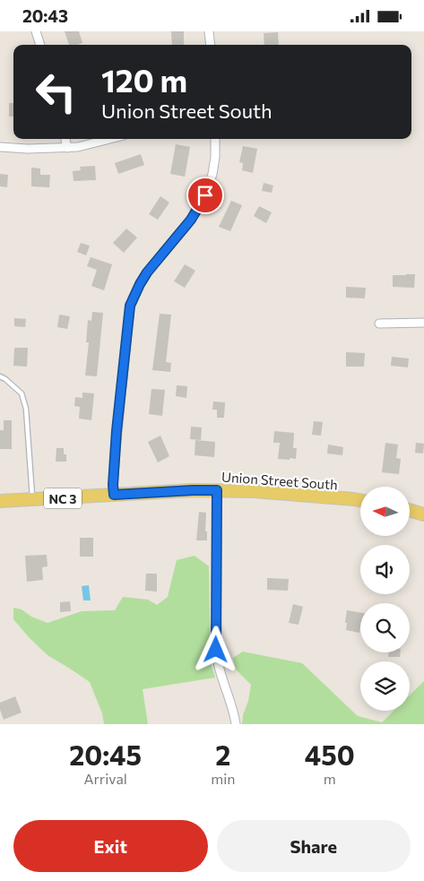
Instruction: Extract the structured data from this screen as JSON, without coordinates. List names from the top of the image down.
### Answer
{
  "streets": {
    "main road": ["Union Street South", "NC 3"]
  },
  "north": "left",
  "page": {
    "status": "20:43",
    "turn": ["120 m", "Union Street South"],
    "eta": [
      "20:45",
      "Arrival",
      "2",
      "min",
      "450",
      "m"
    ],
    "buttons": ["Exit", "Share"]
  }
}
